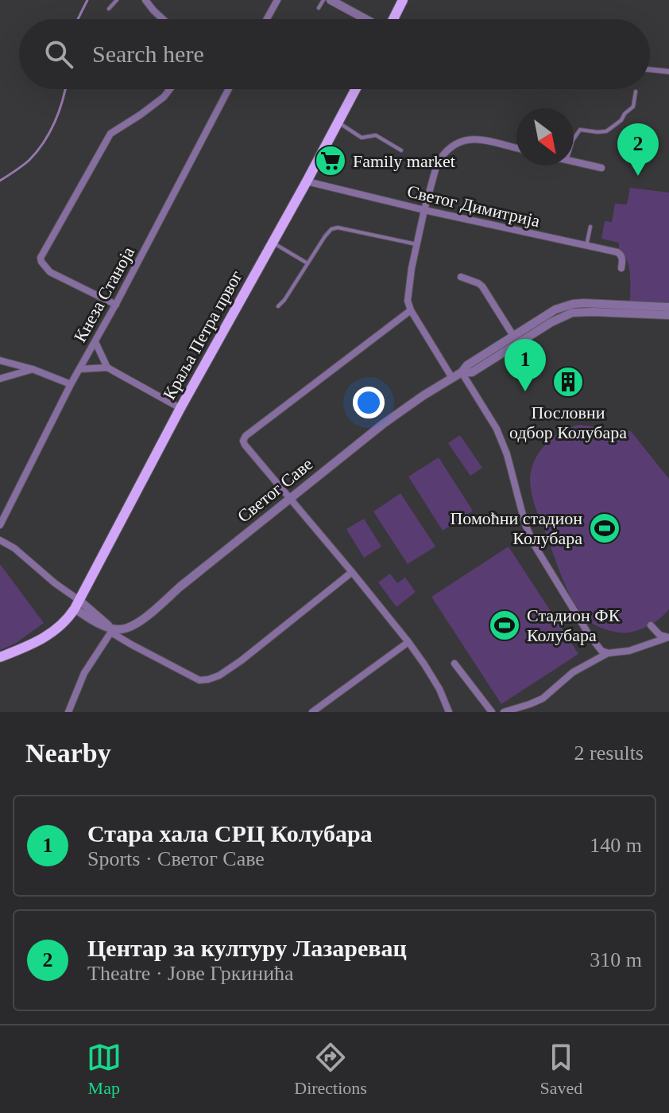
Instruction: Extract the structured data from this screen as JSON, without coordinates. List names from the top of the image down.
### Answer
{
  "streets": {
    "main road": ["Краља Петра првог"],
    "street": ["Светог Димитрија", "Кнеза Станоја", "Светог Саве"]
  },
  "crossings": [
    ["Светог Димитрија", "Краља Петра првог"]
  ],
  "places": {
    "supermarket": ["Family market"],
    "building": ["Пословни одбор Колубара"],
    "sports": ["Помоћни стадион Колубара", "Стадион ФК Колубара"]
  },
  "north": "bottom right",
  "page": {
    "search": "Search here",
    "pins": ["2", "1"],
    "heading": ["Nearby", "2 results"],
    "list": [
      {
        "mark": "1",
        "name": "Стара хала СРЦ Колубара",
        "note": "Sports · Светог Саве",
        "value": "140 m"
      },
      {
        "mark": "2",
        "name": "Центар за културу Лазаревац",
        "note": "Theatre · Јове Гркинића",
        "value": "310 m"
      }
    ],
    "nav": ["Map", "Directions", "Saved"]
  }
}
